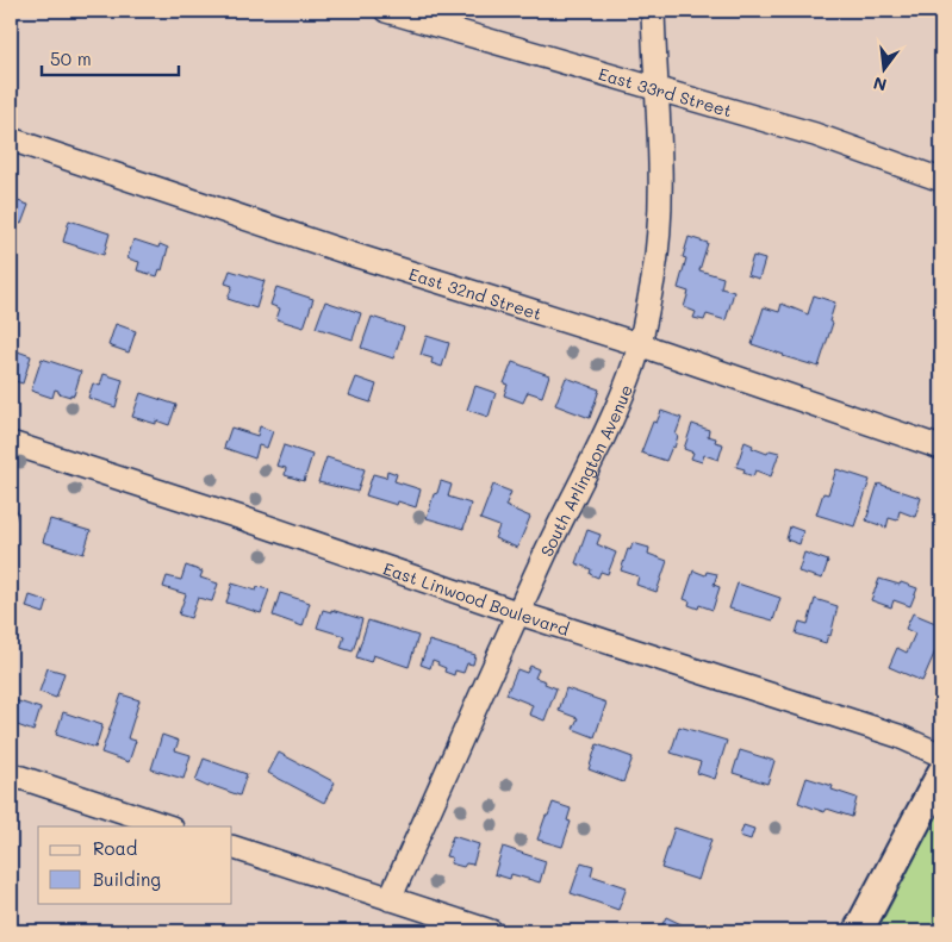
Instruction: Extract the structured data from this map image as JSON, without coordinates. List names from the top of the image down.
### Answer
{
  "streets": {
    "street": [
      "East 33rd Street",
      "East 32nd Street",
      "South Arlington Avenue",
      "East Linwood Boulevard"
    ]
  },
  "crossings": [
    ["East 33rd Street", "South Arlington Avenue"],
    ["East 32nd Street", "South Arlington Avenue"],
    ["South Arlington Avenue", "East Linwood Boulevard"]
  ],
  "legend": ["Road", "Building"],
  "scale_bar": "50 m",
  "north": "bottom"
}
